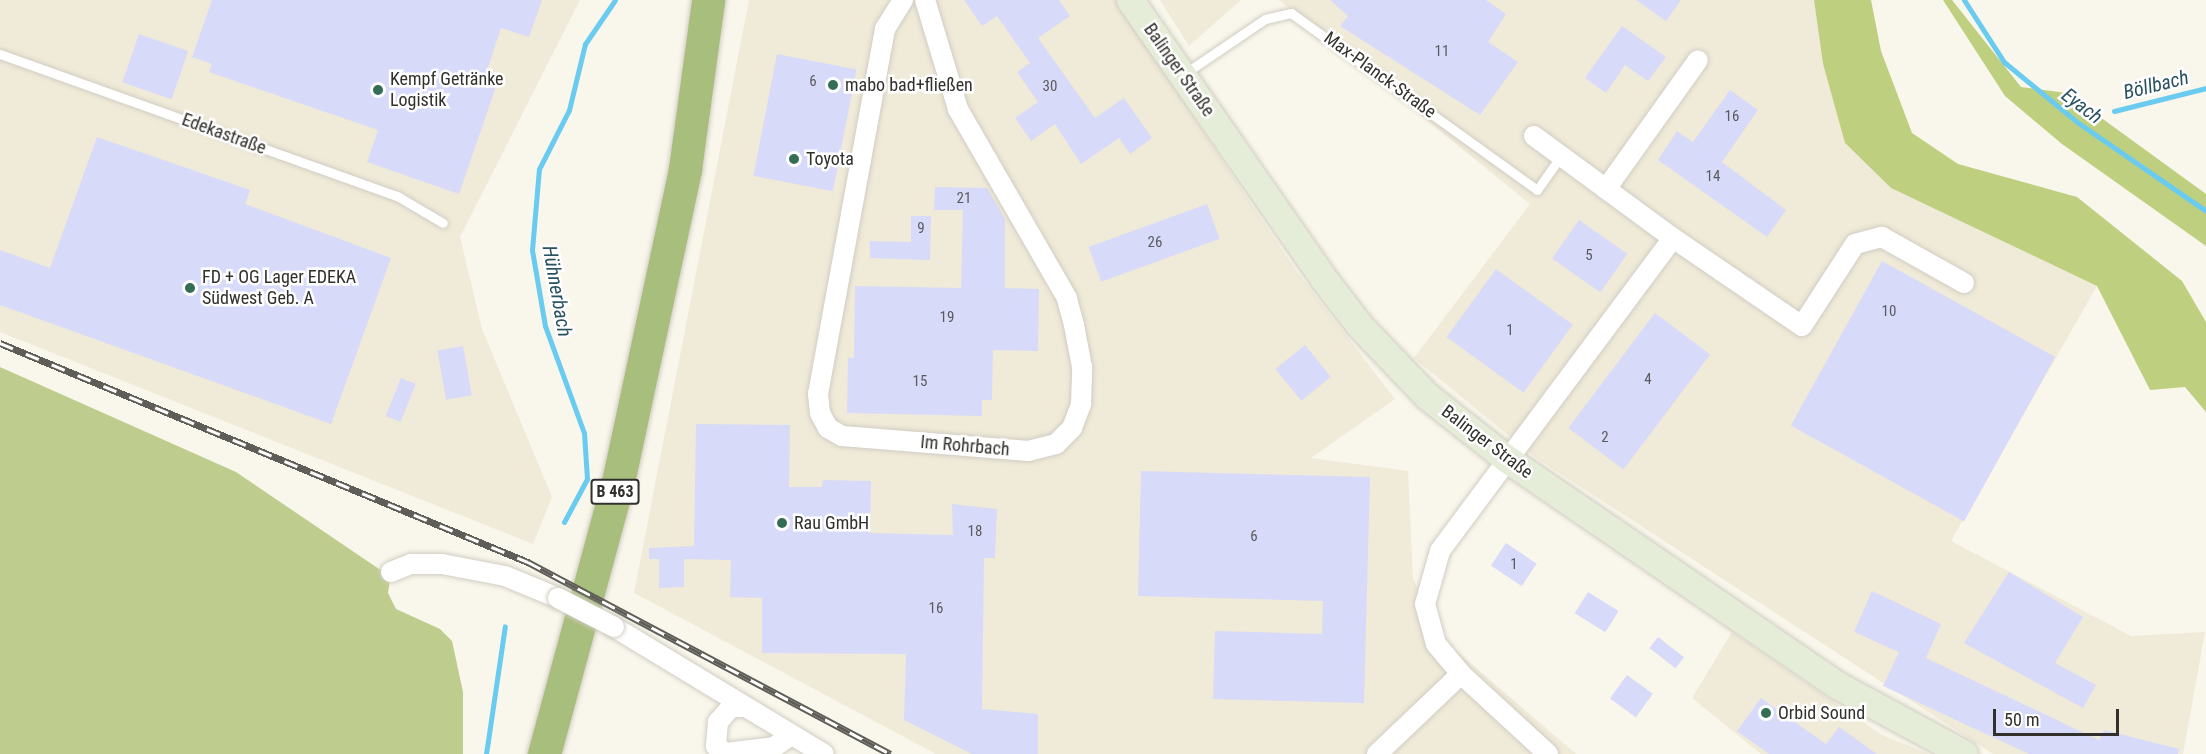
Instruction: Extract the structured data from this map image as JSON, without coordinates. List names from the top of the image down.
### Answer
{
  "streets": {
    "highway": ["B 463"],
    "main road": ["Balinger Straße"],
    "street": ["Im Rohrbach"],
    "lane": ["Max-Planck-Straße", "Edekastraße"]
  },
  "crossings": [
    ["Balinger Straße", "Max-Planck-Straße"]
  ],
  "water": ["Böllbach", "Eyach", "Hühnerbach"],
  "places": [
    "mabo bad+fließen",
    "Kempf Getränke Logistik",
    "Toyota",
    "FD + OG Lager EDEKA Südwest Geb. A",
    "Rau GmbH",
    "Orbid Sound"
  ],
  "house_numbers": [
    "11",
    "6",
    "30",
    "16",
    "14",
    "21",
    "9",
    "26",
    "5",
    "10",
    "19",
    "1",
    "4",
    "15",
    "2",
    "18",
    "6",
    "1",
    "16"
  ],
  "scale_bar": "50 m"
}
